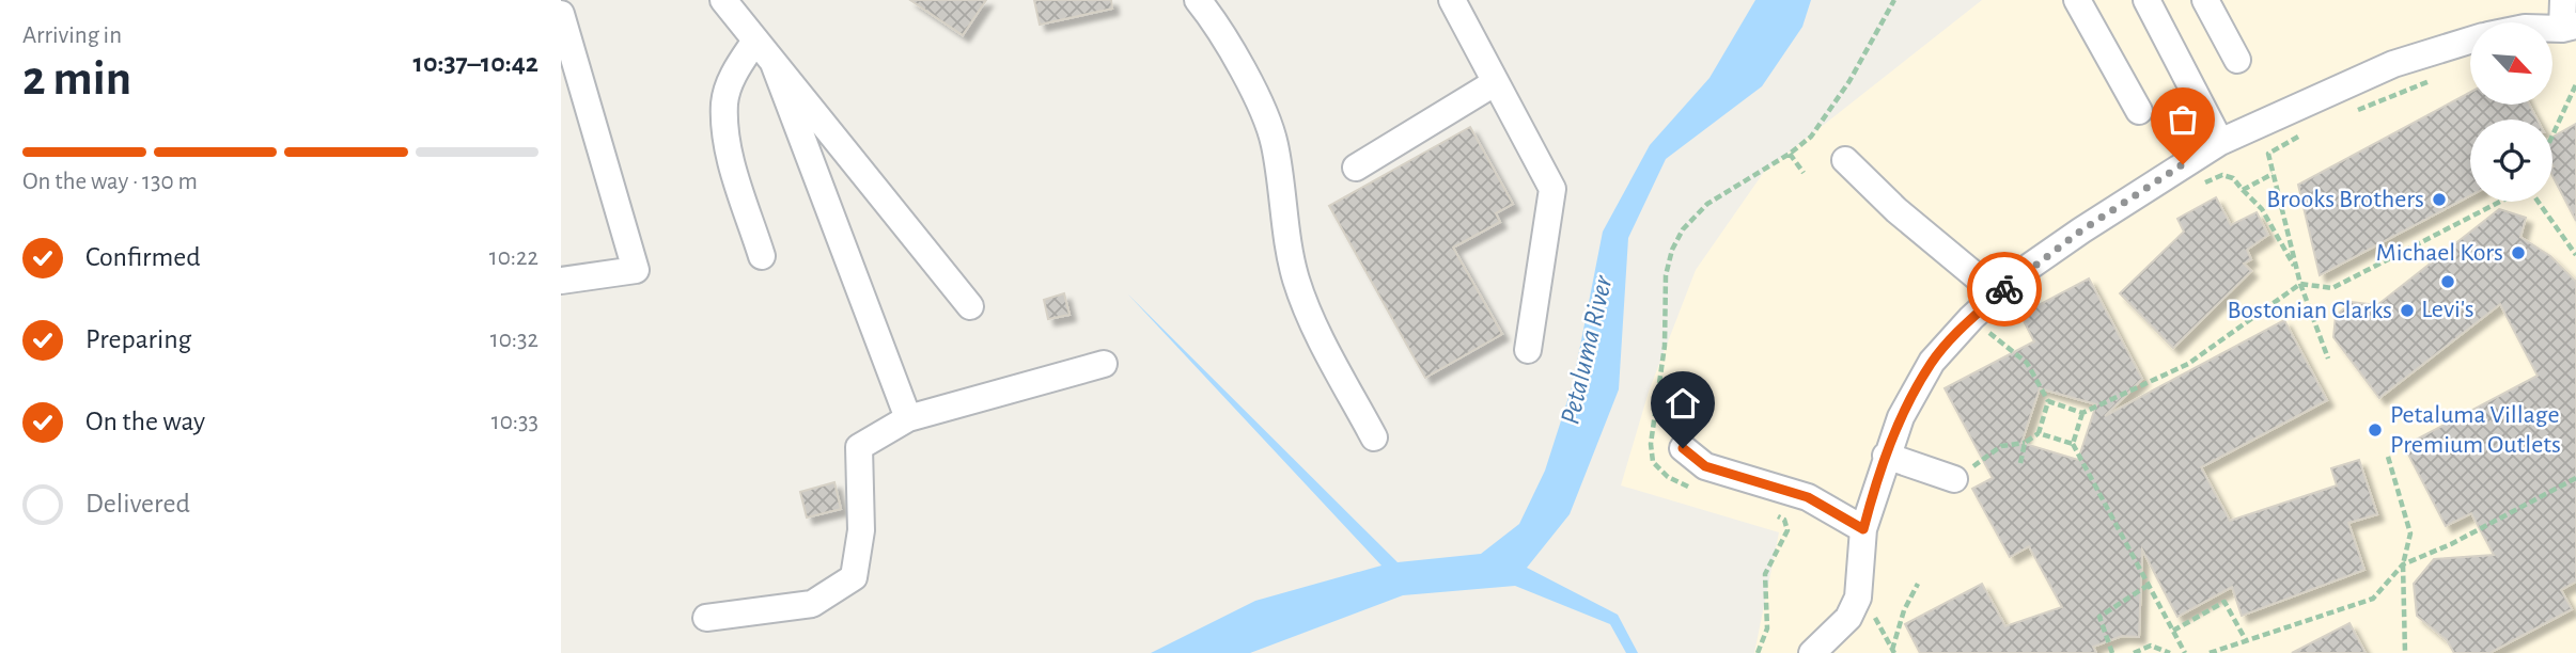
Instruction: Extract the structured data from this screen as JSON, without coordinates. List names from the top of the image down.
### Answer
{
  "water": ["Petaluma River"],
  "places": [
    "Brooks Brothers",
    "Michael Kors",
    "Levi's",
    "Bostonian Clarks",
    "Petaluma Village Premium Outlets"
  ],
  "north": "bottom right",
  "page": {
    "heading": ["2 min", "Arriving in", "10:37–10:42"],
    "bar": "On the way · 130 m",
    "list": [
      ["Confirmed", "10:22"],
      ["Preparing", "10:32"],
      ["On the way", "10:33"],
      "Delivered"
    ]
  }
}
